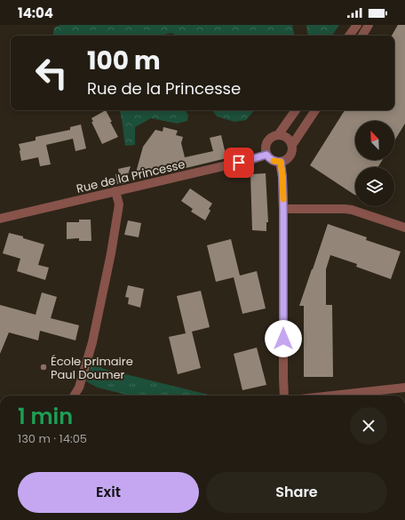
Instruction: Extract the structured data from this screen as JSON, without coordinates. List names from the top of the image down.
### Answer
{
  "streets": {
    "street": ["Rue de la Princesse"]
  },
  "places": ["École primaire Paul Doumer"],
  "north": "top left",
  "page": {
    "status": "14:04",
    "turn": ["100 m", "Rue de la Princesse"],
    "heading": ["1 min", "130 m · 14:05"],
    "buttons": ["Exit", "Share"]
  }
}
